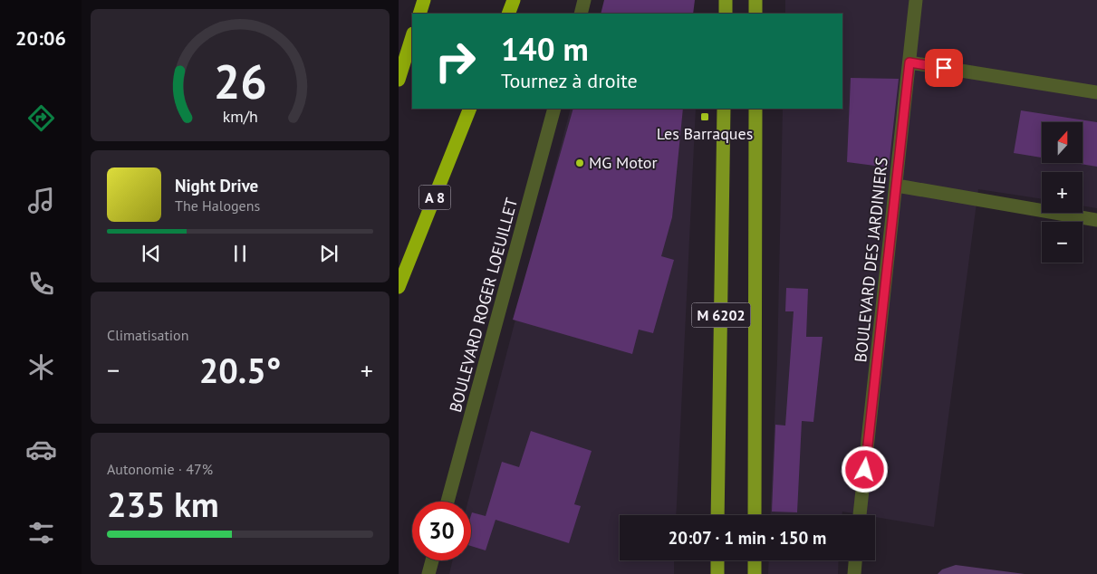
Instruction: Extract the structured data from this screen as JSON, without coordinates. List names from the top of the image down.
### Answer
{
  "streets": {
    "highway": ["A 8"],
    "main road": ["M 6202"],
    "street": ["BOULEVARD DES JARDINIERS", "BOULEVARD ROGER LOEUILLET"]
  },
  "places": {
    "transit": ["Les Barraques"],
    "other": ["MG Motor"]
  },
  "north": "top",
  "page": {
    "tabs": "20:06",
    "turn": ["140 m", "Tournez à droite"],
    "map_buttons": ["+", "−"],
    "song": ["Night Drive", "The Halogens"],
    "tile": [
      "Climatisation",
      ["Autonomie · 47%", "235 km"]
    ],
    "heat": ["−", "20.5°", "+"],
    "limit": "30",
    "trip": "20:07 · 1 min · 150 m",
    "gauge": ["26", "km/h"]
  }
}
